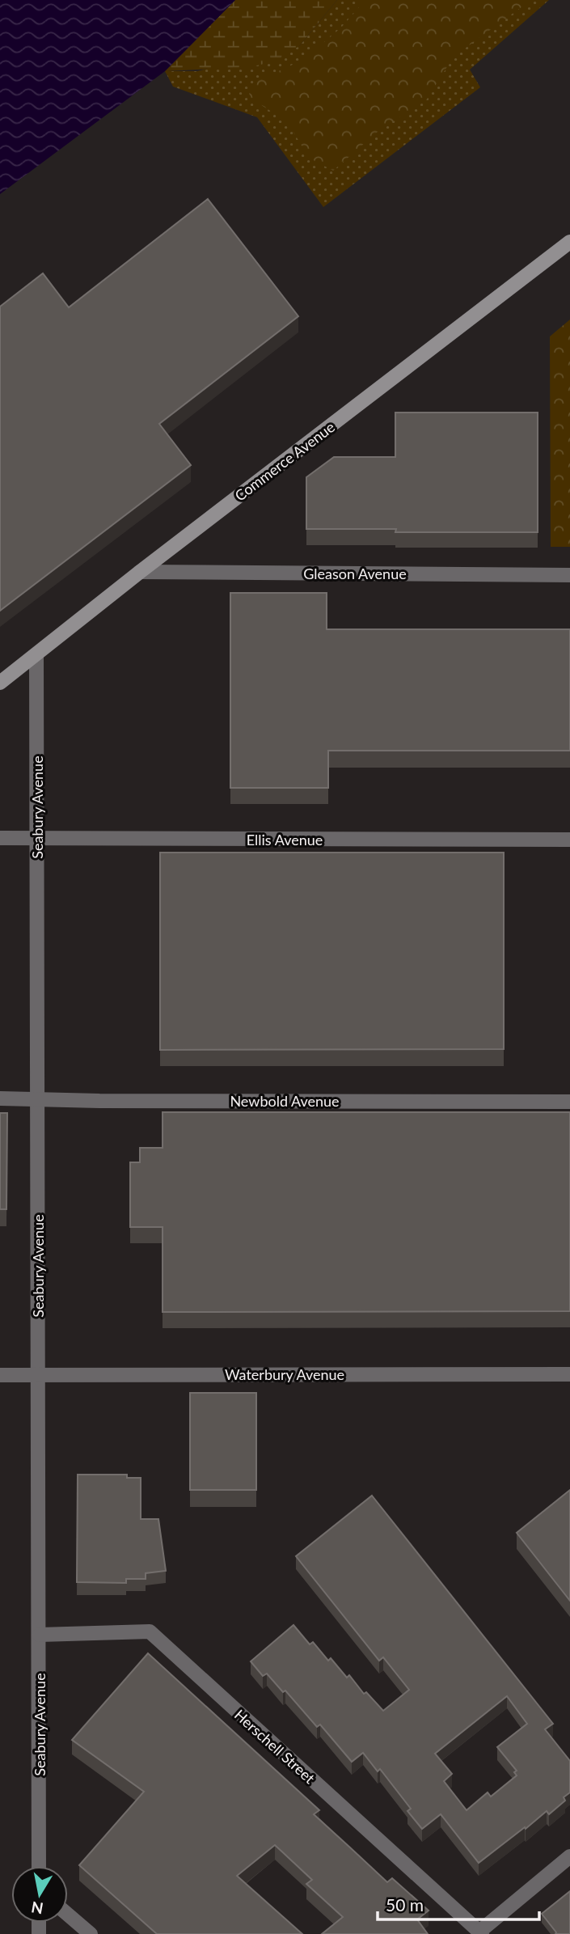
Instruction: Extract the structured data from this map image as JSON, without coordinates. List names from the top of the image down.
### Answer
{
  "streets": {
    "main road": ["Commerce Avenue"],
    "street": [
      "Gleason Avenue",
      "Seabury Avenue",
      "Ellis Avenue",
      "Newbold Avenue",
      "Waterbury Avenue",
      "Herschell Street"
    ]
  },
  "crossings": [
    ["Commerce Avenue", "Gleason Avenue"],
    ["Commerce Avenue", "Seabury Avenue"],
    ["Seabury Avenue", "Ellis Avenue"],
    ["Seabury Avenue", "Newbold Avenue"],
    ["Seabury Avenue", "Waterbury Avenue"],
    ["Seabury Avenue", "Herschell Street"]
  ],
  "scale_bar": "50 m",
  "north": "bottom"
}
